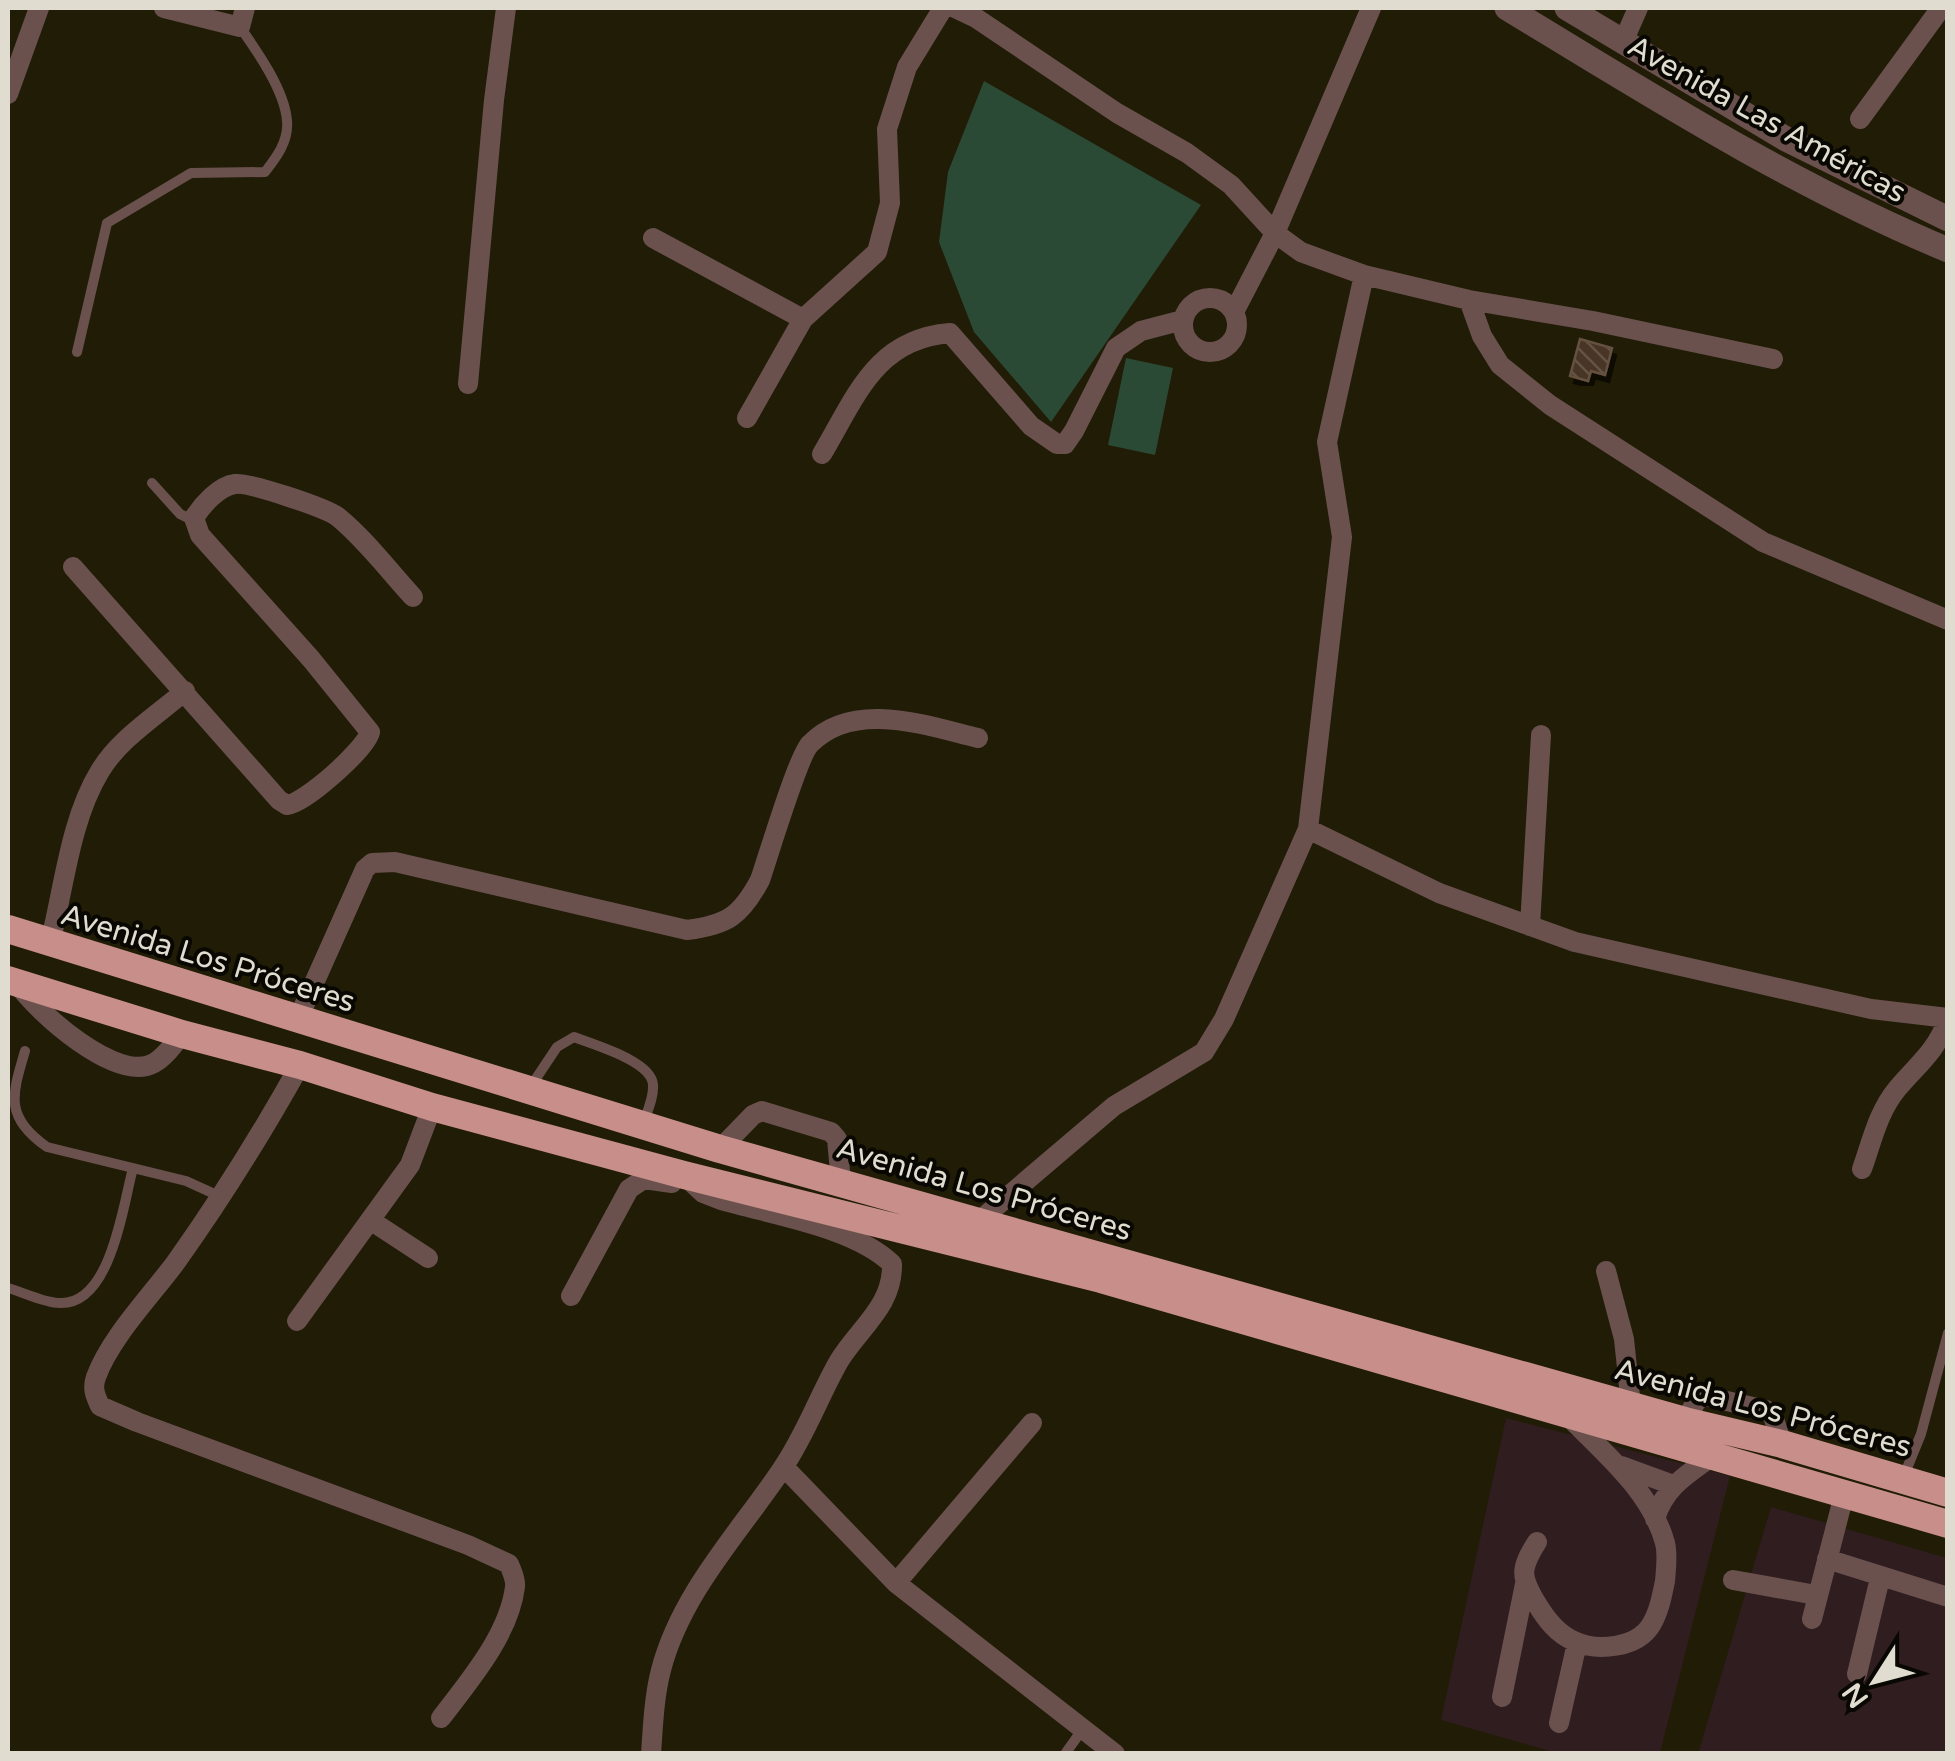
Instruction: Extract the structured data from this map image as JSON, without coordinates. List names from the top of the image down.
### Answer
{
  "streets": {
    "highway": ["Avenida Los Próceres"],
    "street": ["Avenida Las Américas"]
  },
  "north": "bottom left"
}
